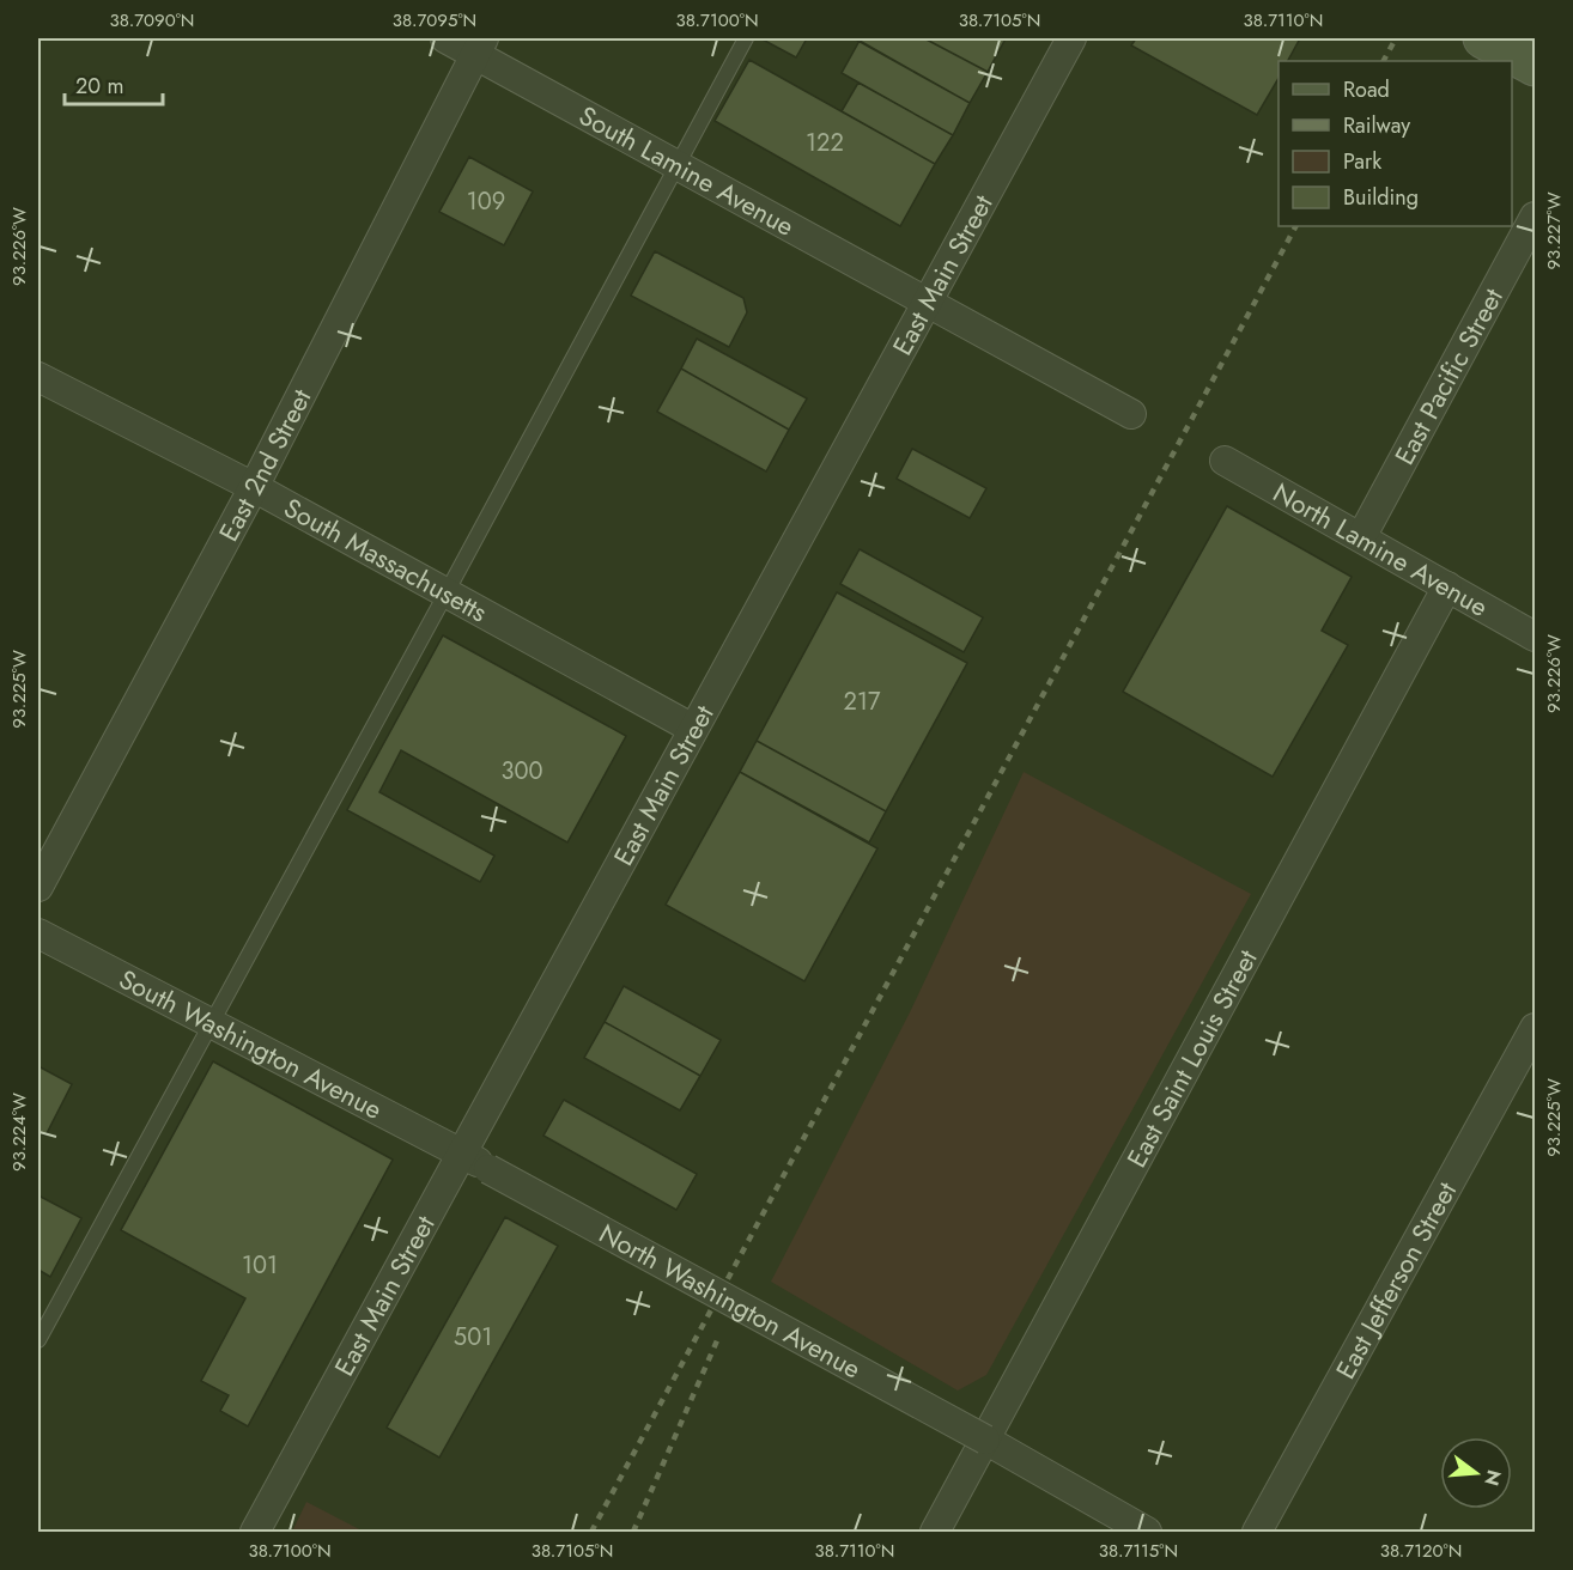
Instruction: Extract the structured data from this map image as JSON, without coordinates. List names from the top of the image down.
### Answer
{
  "streets": {
    "street": [
      "South Lamine Avenue",
      "East Main Street",
      "East Pacific Street",
      "East 2nd Street",
      "North Lamine Avenue",
      "South Massachusetts",
      "South Washington Avenue",
      "East Saint Louis Street",
      "East Jefferson Street",
      "North Washington Avenue"
    ]
  },
  "crossings": [
    ["South Lamine Avenue", "East Main Street"],
    ["South Lamine Avenue", "East 2nd Street"],
    ["East Main Street", "South Massachusetts"],
    ["East Main Street", "South Washington Avenue"],
    ["East Main Street", "North Washington Avenue"],
    ["East Pacific Street", "North Lamine Avenue"],
    ["East 2nd Street", "South Massachusetts"],
    ["North Lamine Avenue", "East Saint Louis Street"],
    ["South Washington Avenue", "North Washington Avenue"],
    ["East Saint Louis Street", "North Washington Avenue"]
  ],
  "house_numbers": [
    "122",
    "109",
    "217",
    "300",
    "101",
    "501"
  ],
  "legend": [
    "Road",
    "Railway",
    "Park",
    "Building"
  ],
  "scale_bar": "20 m",
  "north": "right",
  "coordinates": [
    "38.7090°N",
    "38.7095°N",
    "38.7100°N",
    "38.7105°N",
    "38.7110°N",
    "93.227°W",
    "93.226°W",
    "93.225°W",
    "93.224°W",
    "38.7115°N",
    "38.7120°N"
  ]
}
